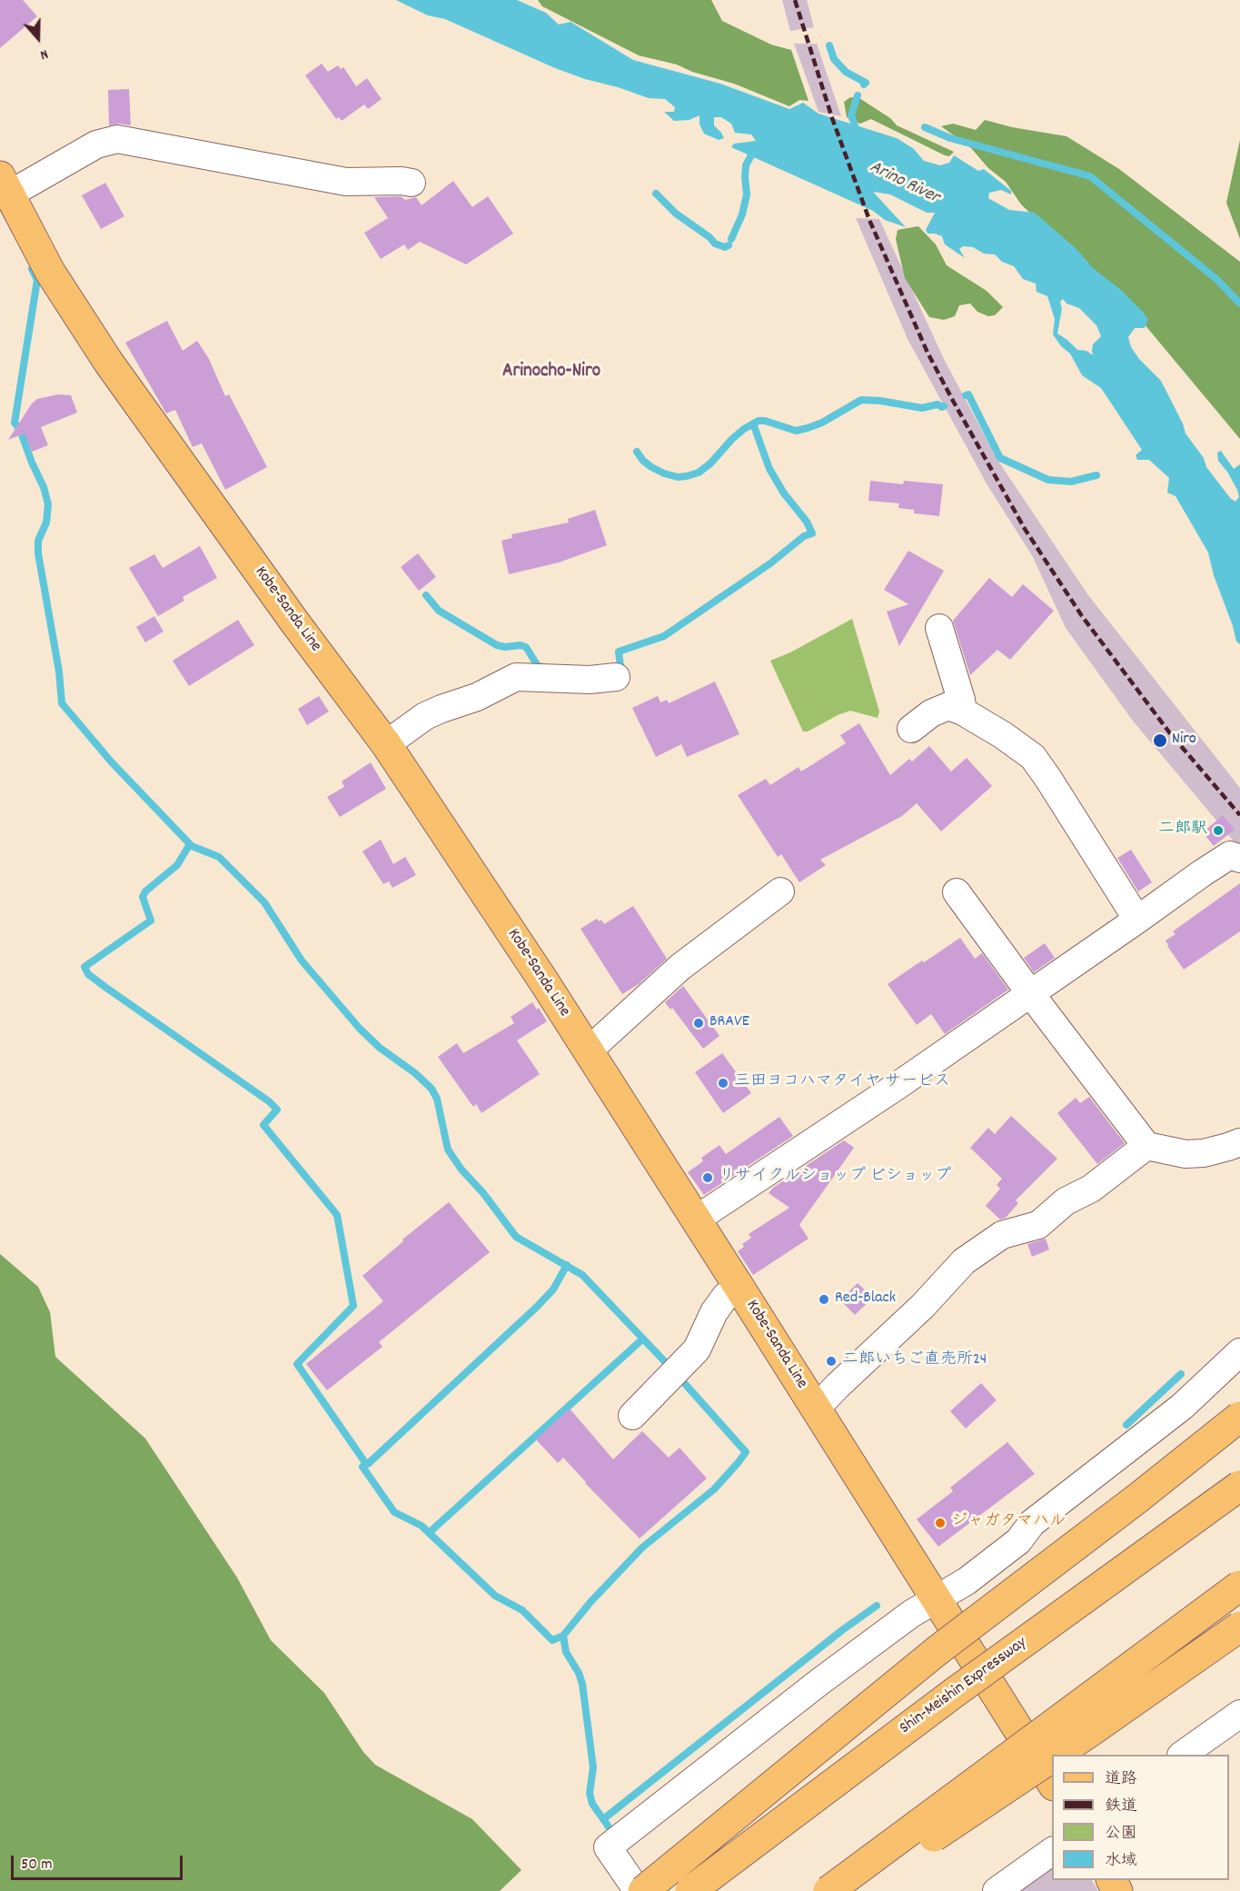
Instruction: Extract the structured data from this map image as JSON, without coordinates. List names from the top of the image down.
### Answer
{
  "streets": {
    "main road": ["Kobe-Sanda Line", "Shin-Meishin Expressway"]
  },
  "districts": ["Arinocho-Niro"],
  "water": ["Arino River"],
  "places": [
    "Niro",
    "二郎駅",
    "BRAVE",
    "三田ヨコハマタイヤ サービス",
    "リサイクルショップ ビショップ",
    "Red-Black",
    "二郎いちご直売所24",
    "ジャガタマハル"
  ],
  "legend": [
    "道路",
    "鉄道",
    "公園",
    "水域"
  ],
  "scale_bar": "50 m",
  "north": "bottom"
}
